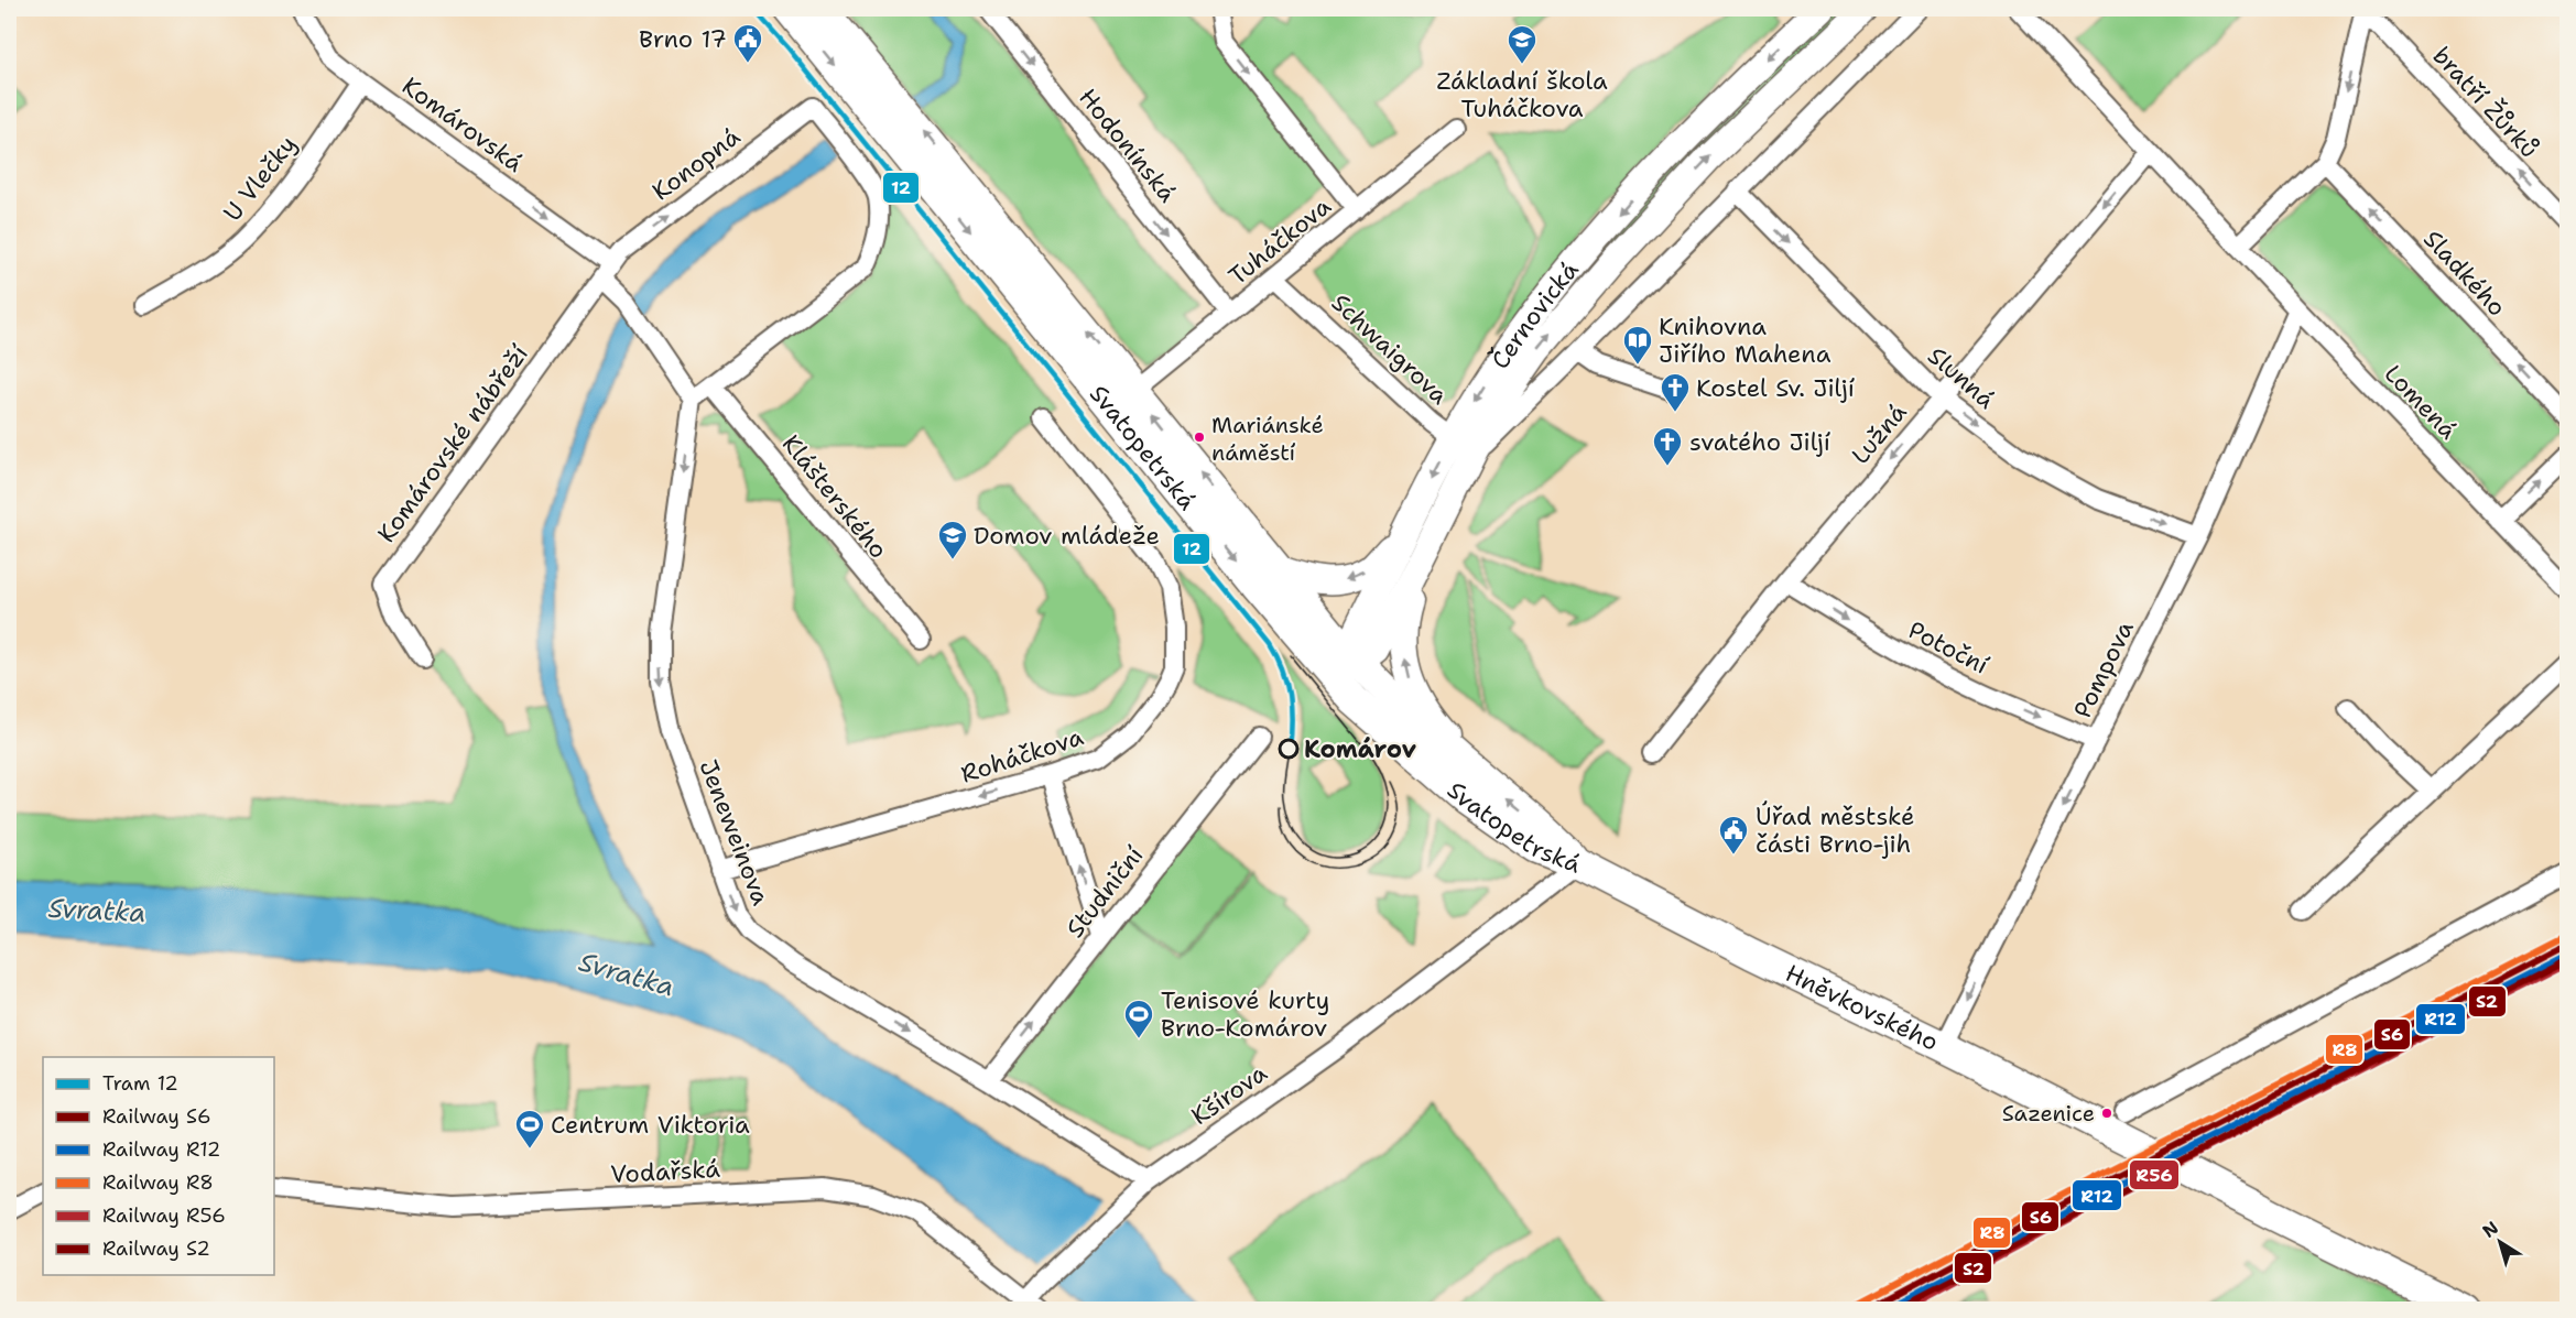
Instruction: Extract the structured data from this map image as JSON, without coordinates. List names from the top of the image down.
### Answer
{
  "streets": {
    "main road": ["Černovická", "Svatopetrská", "Hněvkovského"],
    "street": [
      "bratří Žůrků",
      "Komárovská",
      "Hodonínská",
      "Konopná",
      "U Vlečky",
      "Tuháčkova",
      "Sladkého",
      "Schwaigrova",
      "Slunná",
      "Lomená",
      "Lužná",
      "Komárovské nábřeží",
      "Klášterského",
      "Potoční",
      "Pompova",
      "Roháčkova",
      "Jeneweinova",
      "Studniční",
      "Kšírova",
      "Vodařská"
    ]
  },
  "crossings": [
    ["bratří Žůrků", "Sladkého"],
    ["Komárovská", "Konopná"],
    ["Komárovská", "U Vlečky"],
    ["Komárovská", "Komárovské nábřeží"],
    ["Hodonínská", "Tuháčkova"],
    ["Konopná", "Komárovské nábřeží"],
    ["Konopná", "Klášterského"],
    ["Tuháčkova", "Schwaigrova"],
    ["Tuháčkova", "Svatopetrská"],
    ["Černovická", "Schwaigrova"],
    ["Černovická", "Slunná"],
    ["Černovická", "Svatopetrská"],
    ["Slunná", "Lužná"],
    ["Slunná", "Pompova"],
    ["Lomená", "Lužná"],
    ["Lomená", "Pompova"],
    ["Lužná", "Potoční"],
    ["Svatopetrská", "Hněvkovského"],
    ["Svatopetrská", "Kšírova"],
    ["Potoční", "Pompova"],
    ["Pompova", "Hněvkovského"],
    ["Roháčkova", "Jeneweinova"],
    ["Jeneweinova", "Studniční"],
    ["Jeneweinova", "Kšírova"],
    ["Hněvkovského", "Kšírova"],
    ["Kšírova", "Vodařská"]
  ],
  "one_way": [
    "Komárovská",
    "Hodonínská",
    "Sladkého",
    "Slunná",
    "Lužná",
    "Potoční",
    "Pompova",
    "Roháčkova",
    "Jeneweinova",
    "Studniční"
  ],
  "water": ["Svratka"],
  "places": {
    "public building": ["Brno 17", "Úřad městské části Brno-jih"],
    "school or university": ["Základní škola Tuháčkova", "Domov mládeže"],
    "library": ["Knihovna Jiřího Mahena"],
    "church": ["Kostel Sv. Jiljí", "svatého Jiljí"],
    "other": ["Mariánské náměstí", "Komárov", "Sazenice"],
    "sports": ["Tenisové kurty Brno-Komárov", "Centrum Viktoria"]
  },
  "lines": [
    "tram line 12",
    "rail line R8",
    "rail line S6",
    "rail line R12",
    "rail line S2",
    "rail line R56"
  ],
  "legend": [
    "Tram 12",
    "Railway S6",
    "Railway R12",
    "Railway R8",
    "Railway R56",
    "Railway S2"
  ],
  "north": "top left"
}
